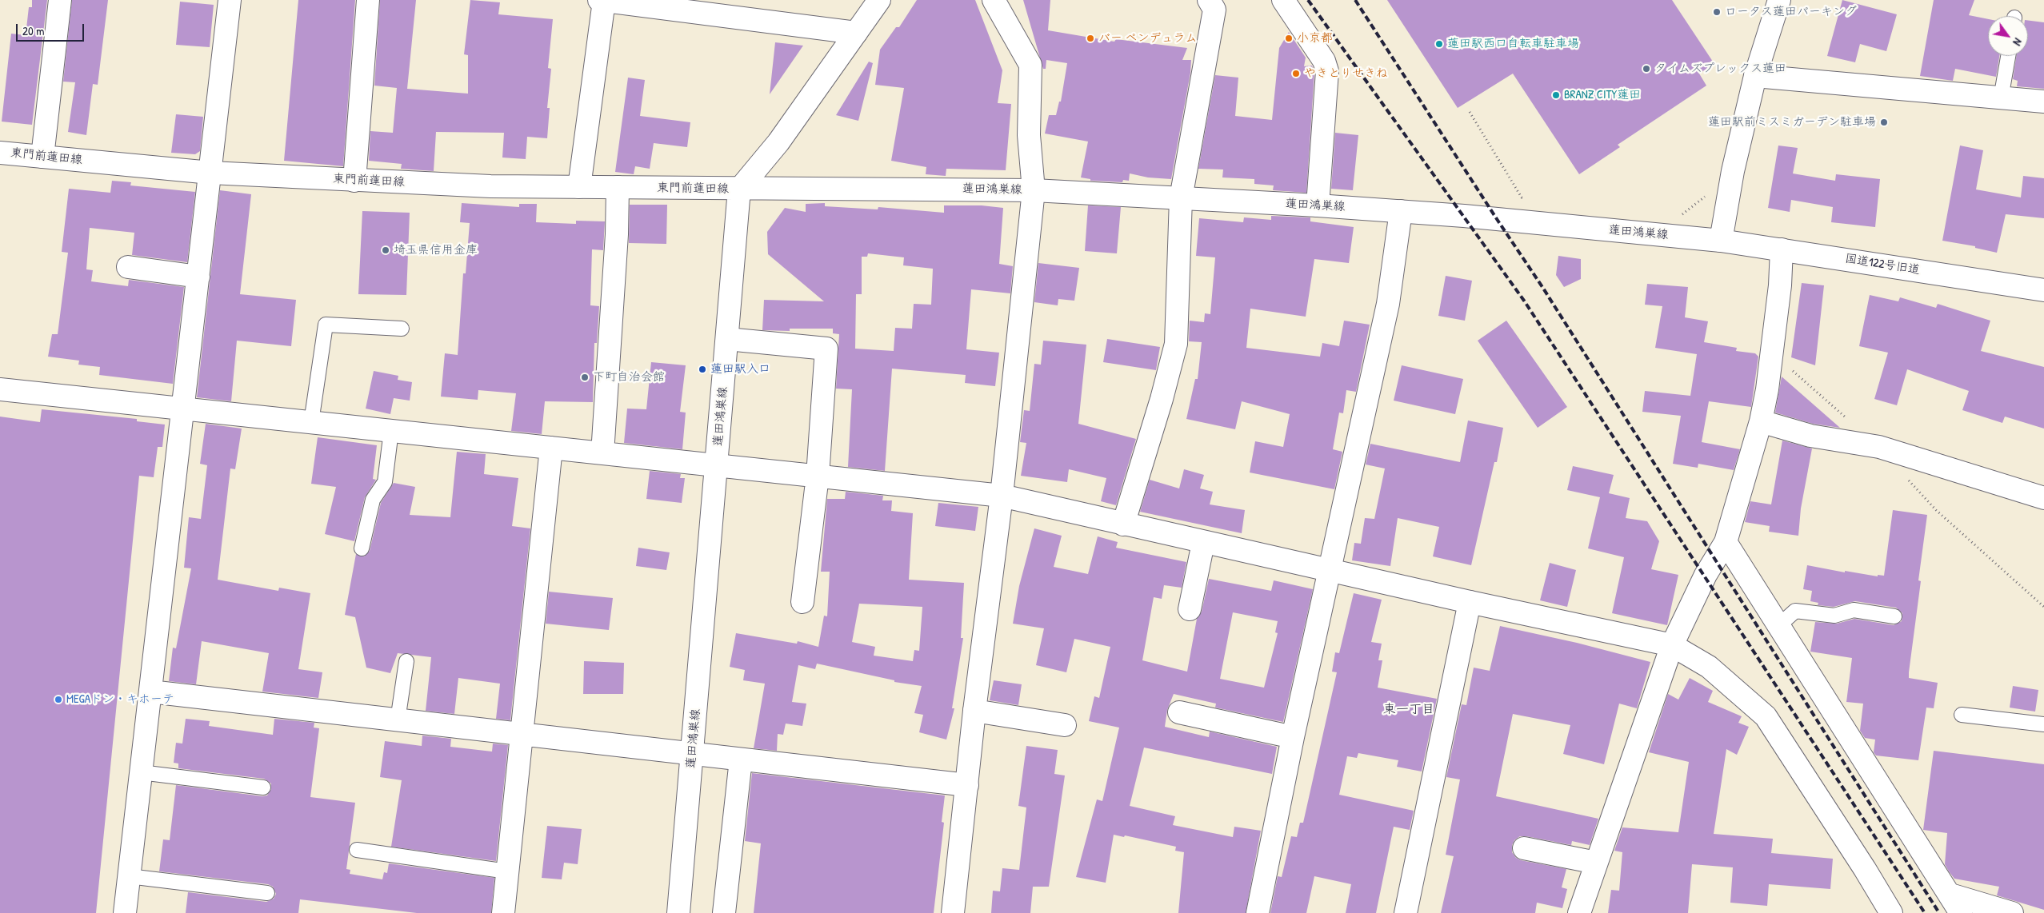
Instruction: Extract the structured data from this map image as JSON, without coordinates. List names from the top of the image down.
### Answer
{
  "streets": {
    "street": ["東門前蓮田線", "蓮田鴻巣線", "国道122号旧道"]
  },
  "crossings": [
    ["東門前蓮田線", "蓮田鴻巣線"],
    ["蓮田鴻巣線", "国道122号旧道"]
  ],
  "districts": ["東一丁目"],
  "places": [
    "ロータス蓮田パーキング",
    "バー ペンデュラム",
    "小京都",
    "蓮田駅西口自転車駐車場",
    "タイムズプレックス蓮田",
    "やきとりせきね",
    "BRANZ CITY蓮田",
    "蓮田駅前ミスミガーデン駐車場",
    "埼玉県信用金庫",
    "蓮田駅入口",
    "下町自治会館",
    "MEGAドン・キホーテ"
  ],
  "scale_bar": "20 m",
  "north": "bottom right"
}
